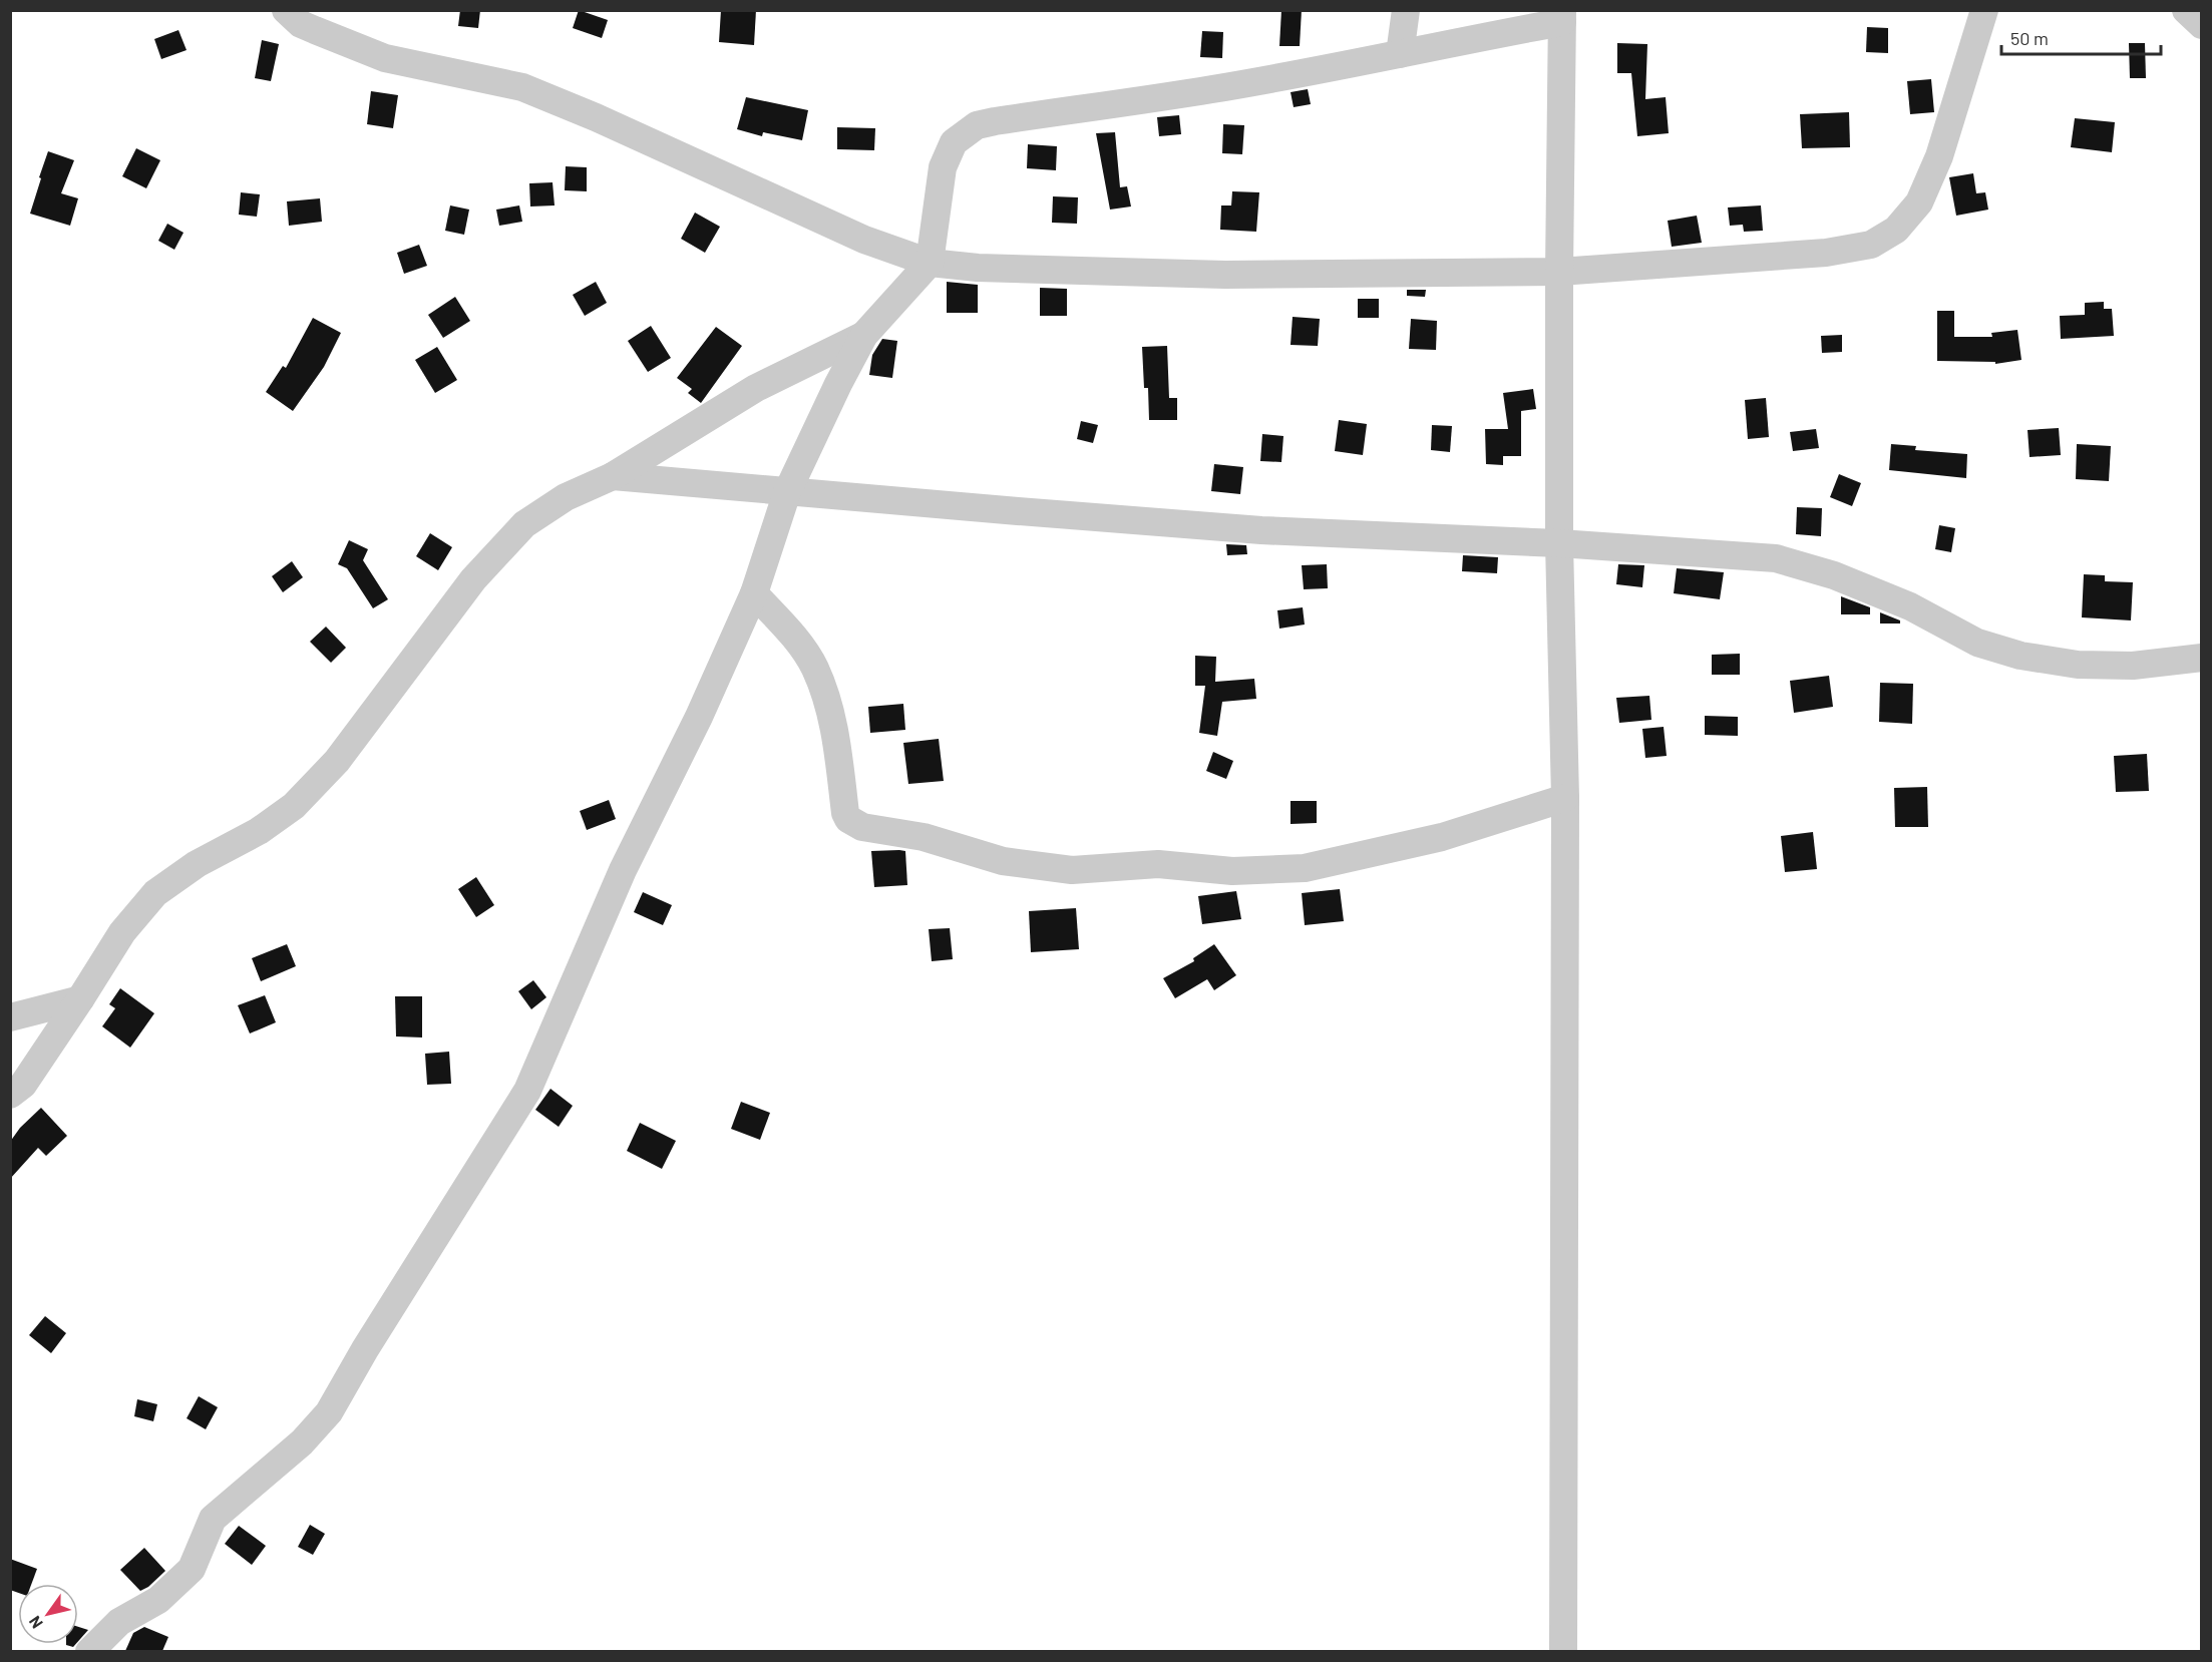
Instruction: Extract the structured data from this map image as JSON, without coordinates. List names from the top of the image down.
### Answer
{
  "scale_bar": "50 m",
  "north": "bottom left"
}
